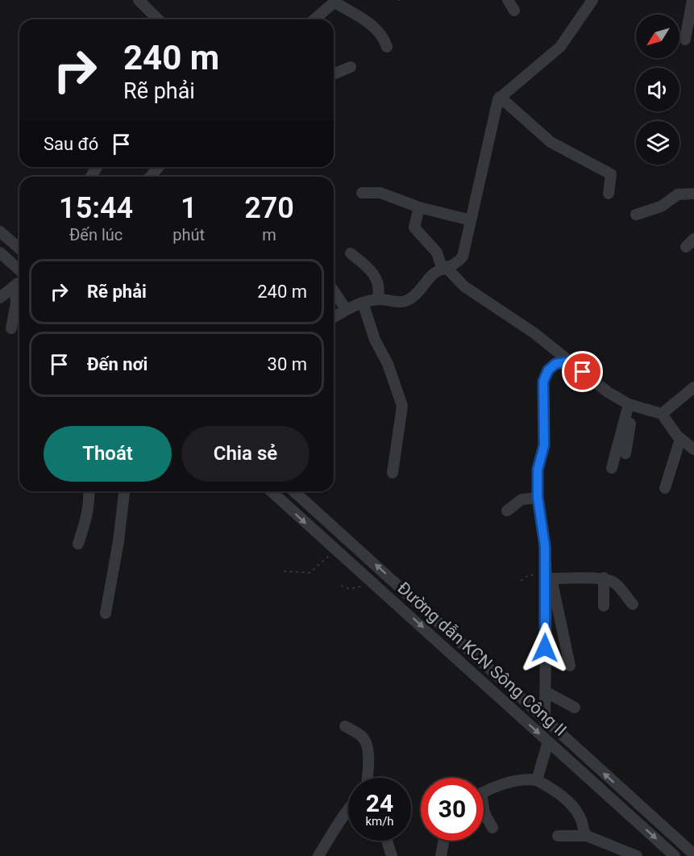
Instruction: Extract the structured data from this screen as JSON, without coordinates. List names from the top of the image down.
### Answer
{
  "streets": {
    "street": ["Đường dẫn KCN Sông Công II"]
  },
  "north": "bottom left",
  "page": {
    "turn": ["240 m", "Rẽ phải"],
    "then": "Sau đó",
    "eta": [
      "15:44",
      "Đến lúc",
      "1",
      "phút",
      "270",
      "m"
    ],
    "list": [
      {
        "name": "Rẽ phải",
        "value": "240 m"
      },
      {
        "name": "Đến nơi",
        "value": "30 m"
      }
    ],
    "buttons": ["Thoát", "Chia sẻ"],
    "speed": "24 km/h",
    "limit": "30"
  }
}
